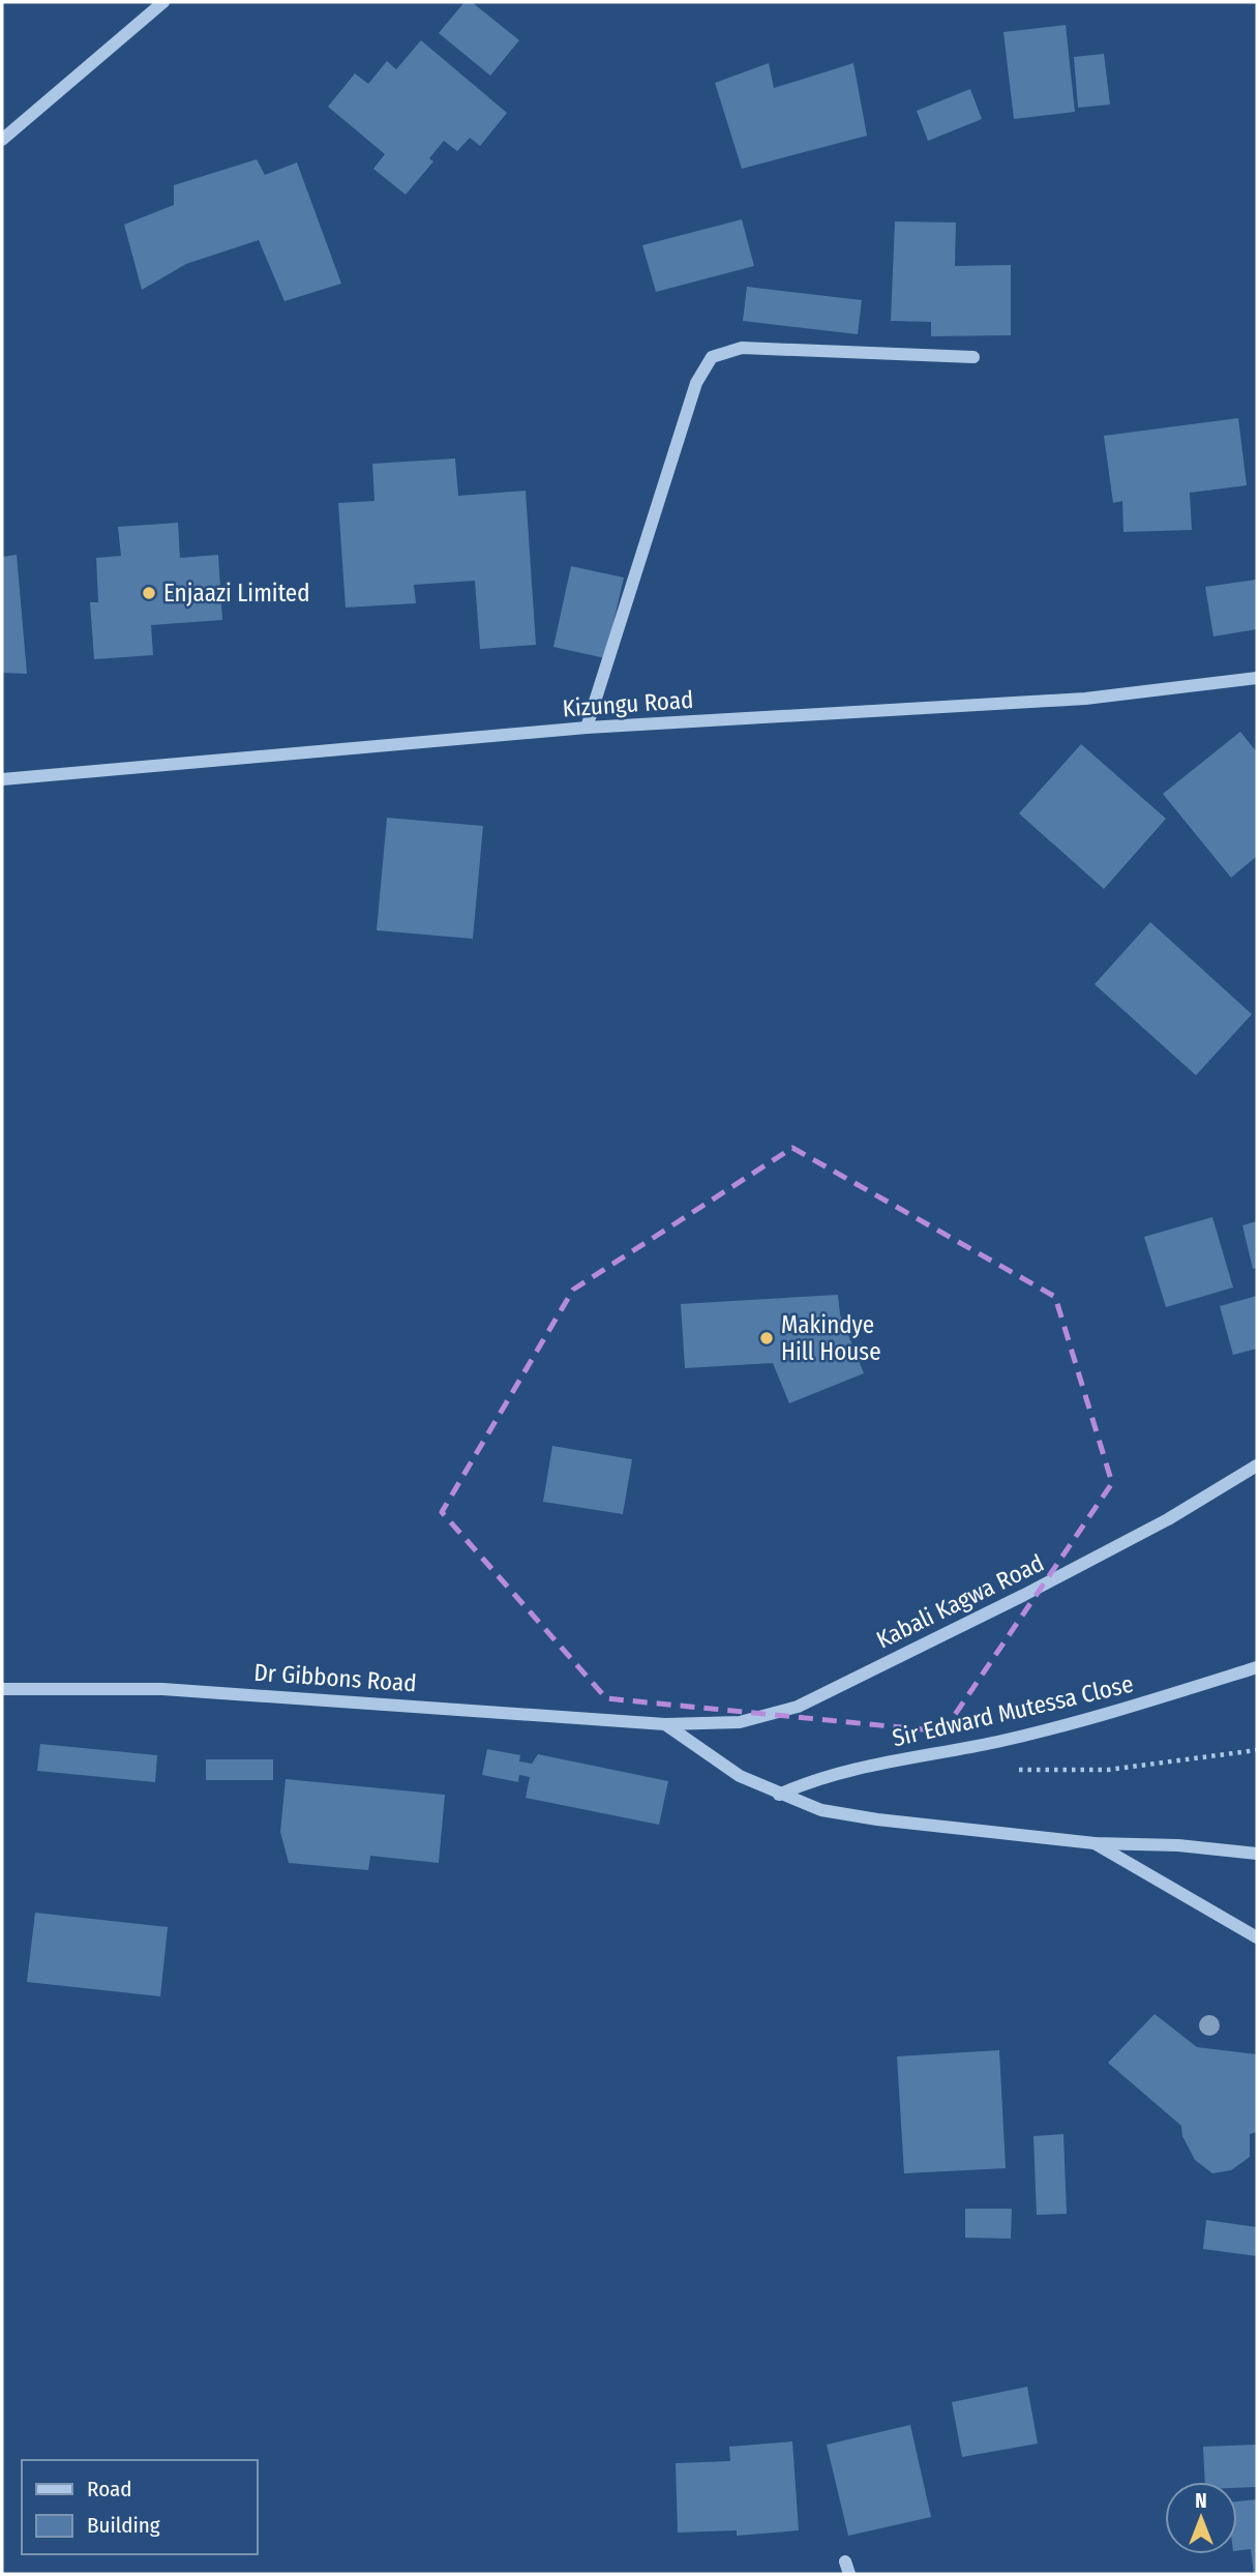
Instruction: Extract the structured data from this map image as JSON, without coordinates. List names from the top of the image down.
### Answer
{
  "streets": {
    "street": [
      "Kizungu Road",
      "Kabali Kagwa Road",
      "Dr Gibbons Road",
      "Sir Edward Mutessa Close"
    ]
  },
  "crossings": [
    ["Kabali Kagwa Road", "Dr Gibbons Road"]
  ],
  "places": ["Enjaazi Limited", "Makindye Hill House"],
  "legend": ["Road", "Building"],
  "north": "top"
}
